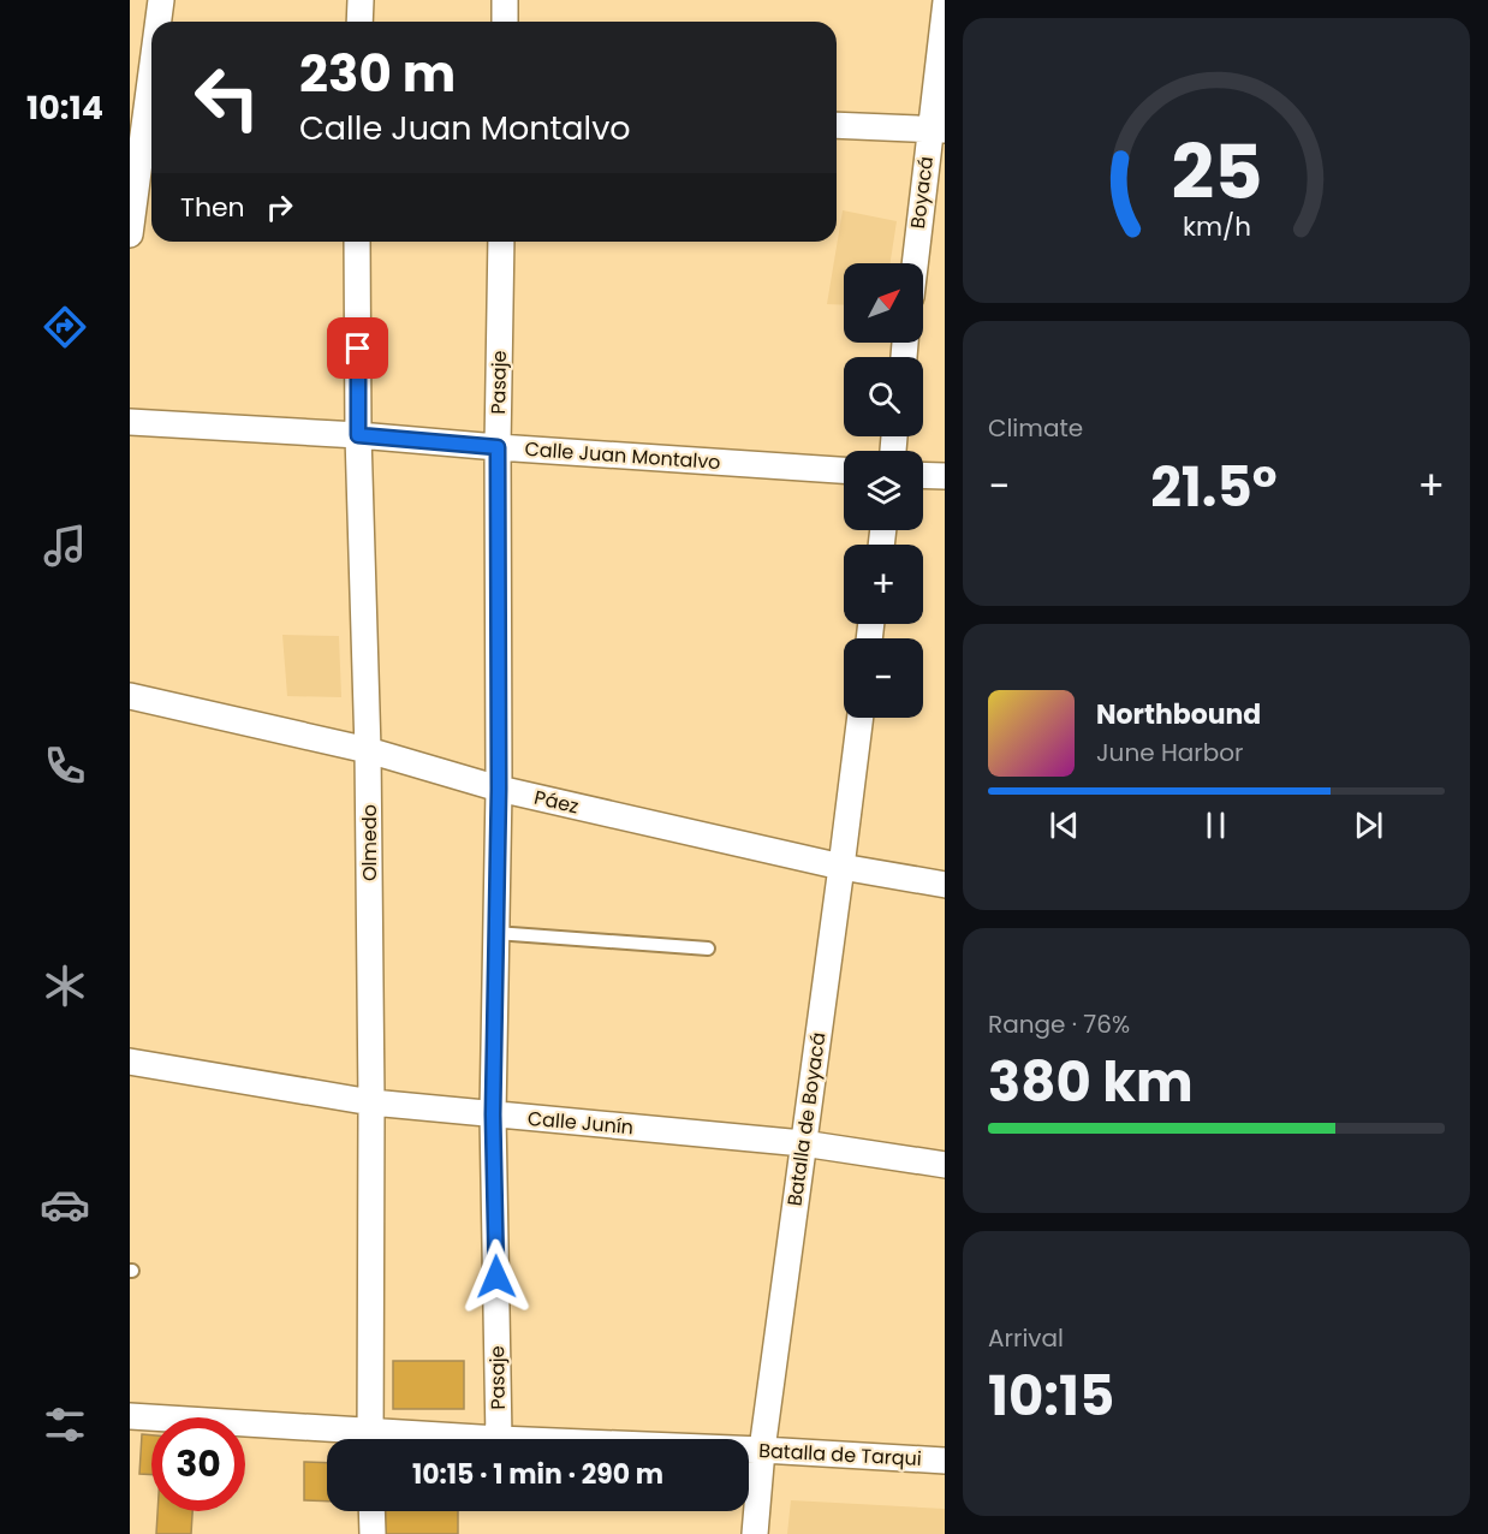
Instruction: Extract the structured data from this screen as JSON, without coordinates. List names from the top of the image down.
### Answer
{
  "streets": {
    "street": [
      "Boyacá",
      "Pasaje",
      "Calle Juan Montalvo",
      "Páez",
      "Olmedo",
      "Batalla de Boyacá",
      "Calle Junín",
      "Batalla de Tarqui"
    ]
  },
  "crossings": [
    ["Pasaje", "Calle Juan Montalvo"],
    ["Pasaje", "Páez"],
    ["Pasaje", "Calle Junín"],
    ["Calle Juan Montalvo", "Olmedo"],
    ["Páez", "Olmedo"],
    ["Páez", "Batalla de Boyacá"],
    ["Olmedo", "Calle Junín"],
    ["Batalla de Boyacá", "Calle Junín"],
    ["Batalla de Boyacá", "Batalla de Tarqui"]
  ],
  "north": "top right",
  "page": {
    "tabs": "10:14",
    "turn": ["230 m", "Calle Juan Montalvo"],
    "then": "Then",
    "map_buttons": ["+", "−"],
    "tile": [
      "Climate",
      ["Range · 76%", "380 km"],
      ["Arrival", "10:15"]
    ],
    "heat": ["−", "21.5°", "+"],
    "song": ["Northbound", "June Harbor"],
    "limit": "30",
    "trip": "10:15 · 1 min · 290 m",
    "gauge": ["25", "km/h"]
  }
}
